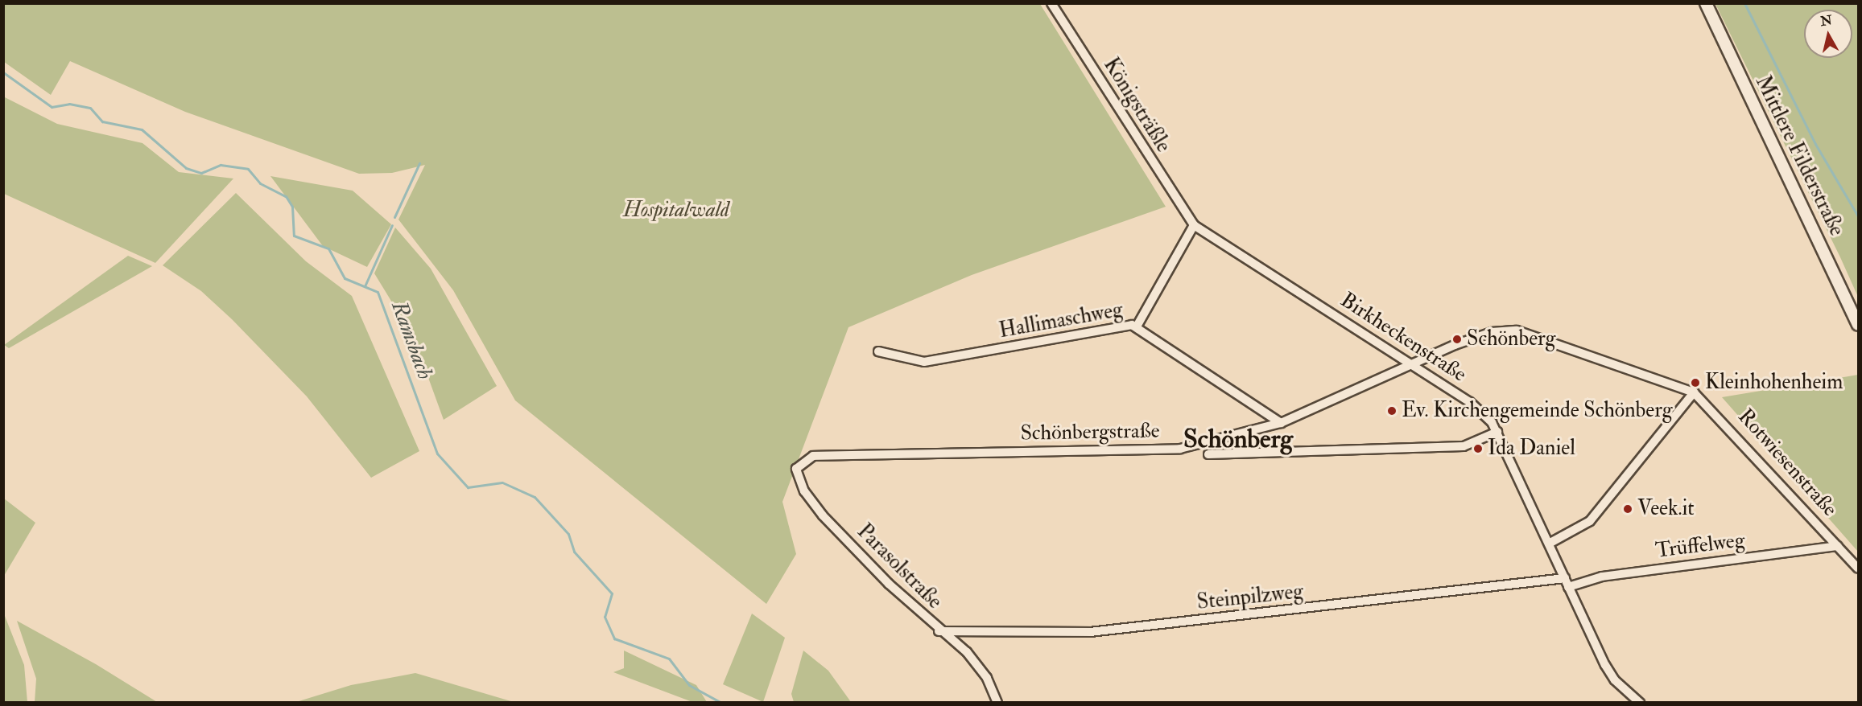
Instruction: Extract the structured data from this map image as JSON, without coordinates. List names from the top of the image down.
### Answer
{
  "streets": {
    "main road": ["Mittlere Filderstraße"],
    "street": [
      "Königsträßle",
      "Hallimaschweg",
      "Birkheckenstraße",
      "Schönbergstraße",
      "Rotwiesenstraße",
      "Trüffelweg",
      "Parasolstraße",
      "Steinpilzweg"
    ]
  },
  "crossings": [
    ["Königsträßle", "Birkheckenstraße"],
    ["Hallimaschweg", "Schönbergstraße"],
    ["Birkheckenstraße", "Schönbergstraße"],
    ["Birkheckenstraße", "Rotwiesenstraße"],
    ["Birkheckenstraße", "Trüffelweg"],
    ["Birkheckenstraße", "Steinpilzweg"],
    ["Schönbergstraße", "Rotwiesenstraße"],
    ["Schönbergstraße", "Parasolstraße"],
    ["Rotwiesenstraße", "Trüffelweg"],
    ["Trüffelweg", "Steinpilzweg"],
    ["Parasolstraße", "Steinpilzweg"]
  ],
  "districts": ["Schönberg"],
  "water": ["Ramsbach"],
  "parks": ["Hospitalwald"],
  "places": [
    "Schönberg",
    "Kleinhohenheim",
    "Ev. Kirchengemeinde Schönberg",
    "Ida Daniel",
    "Veek.it"
  ],
  "north": "top"
}
